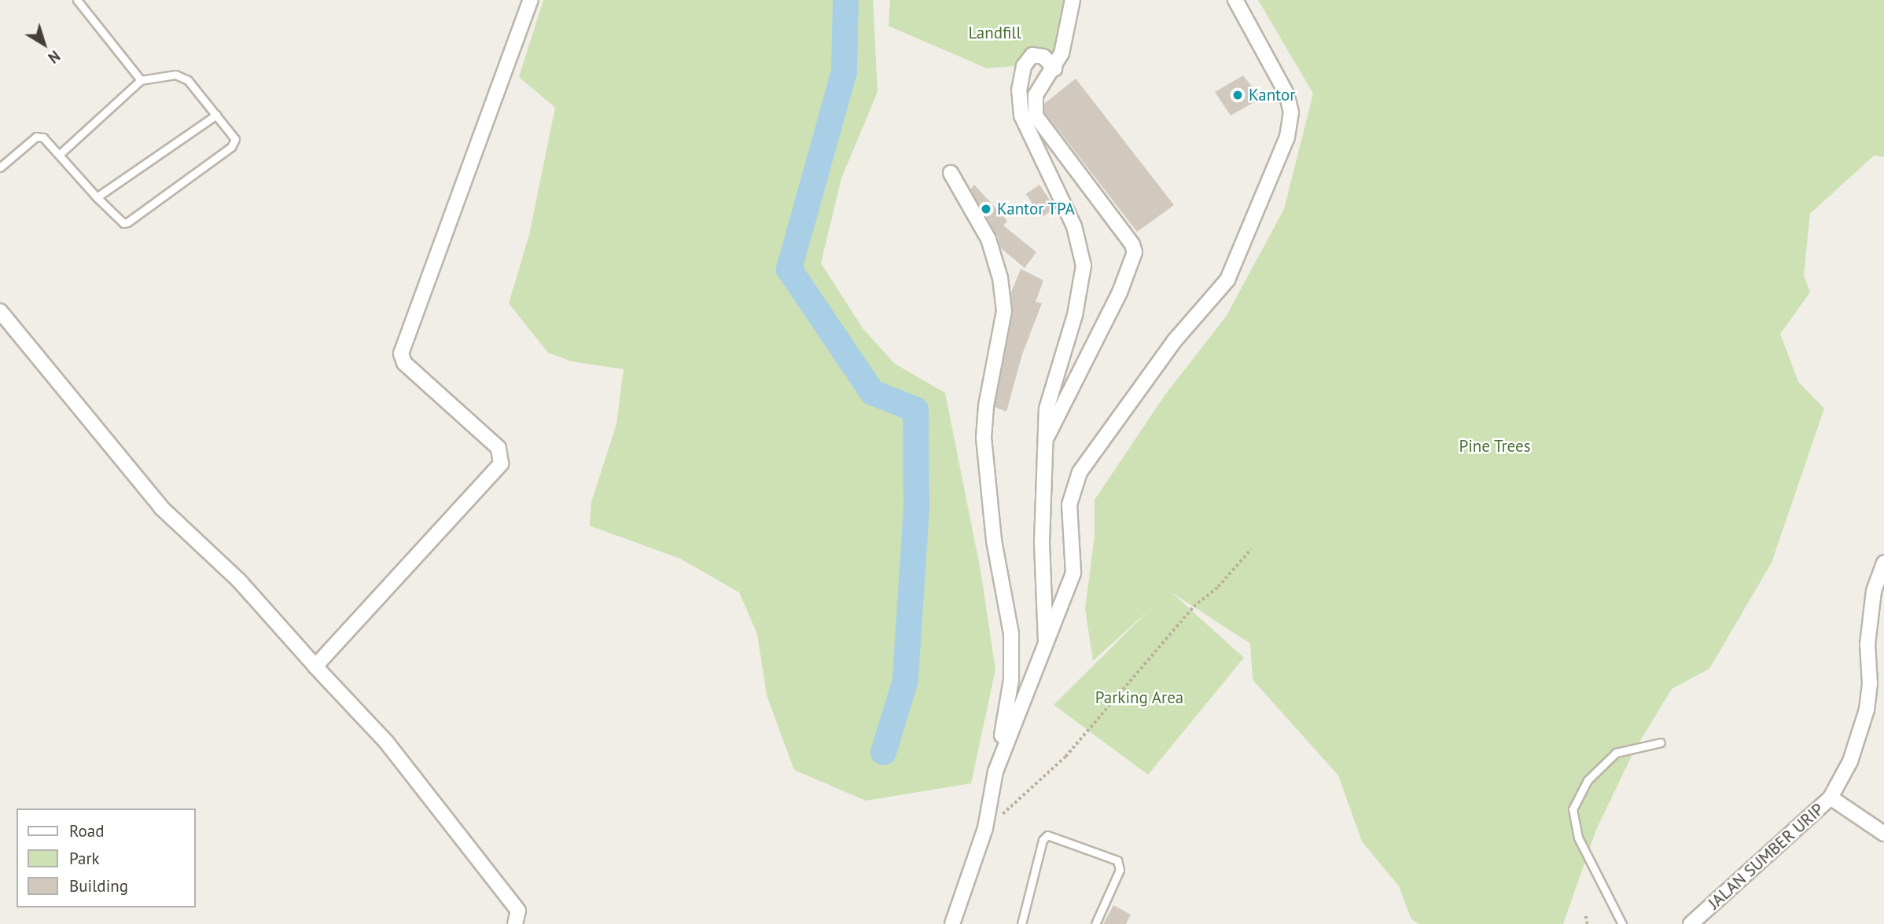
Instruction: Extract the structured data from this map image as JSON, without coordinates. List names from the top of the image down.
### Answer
{
  "streets": {
    "street": ["JALAN SUMBER URIP"]
  },
  "parks": ["Landfill", "Pine Trees", "Parking Area"],
  "places": ["Kantor", "Kantor TPA"],
  "legend": ["Road", "Park", "Building"],
  "north": "bottom right"
}
